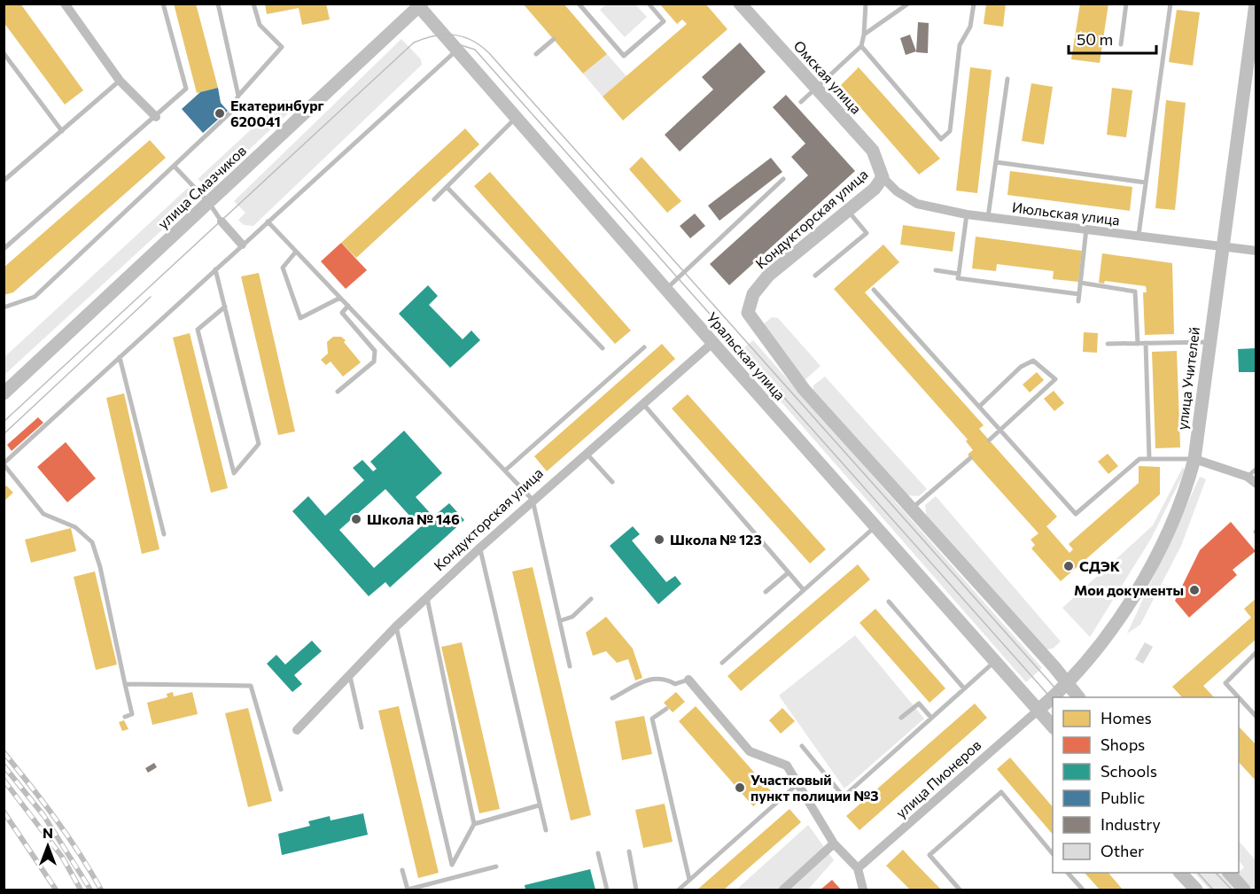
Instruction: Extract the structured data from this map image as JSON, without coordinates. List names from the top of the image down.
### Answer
{
  "streets": {
    "main road": [
      "Омская улица",
      "улица Смазчиков",
      "Кондукторская улица",
      "Уральская улица",
      "улица Учителей"
    ],
    "street": ["Июльская улица", "улица Пионеров"]
  },
  "crossings": [
    ["Омская улица", "Июльская улица"],
    ["Омская улица", "Кондукторская улица"],
    ["улица Смазчиков", "Уральская улица"],
    ["Июльская улица", "Кондукторская улица"],
    ["Июльская улица", "улица Учителей"],
    ["Кондукторская улица", "Уральская улица"],
    ["Уральская улица", "улица Учителей"],
    ["Уральская улица", "улица Пионеров"],
    ["улица Учителей", "улица Пионеров"]
  ],
  "places": [
    "Екатеринбург 620041",
    "Школа № 146",
    "Школа № 123",
    "СДЭК",
    "Мои документы",
    "Участковый пункт полиции №3"
  ],
  "legend": [
    "Homes",
    "Shops",
    "Schools",
    "Public",
    "Industry",
    "Other"
  ],
  "scale_bar": "50 m",
  "north": "top"
}
